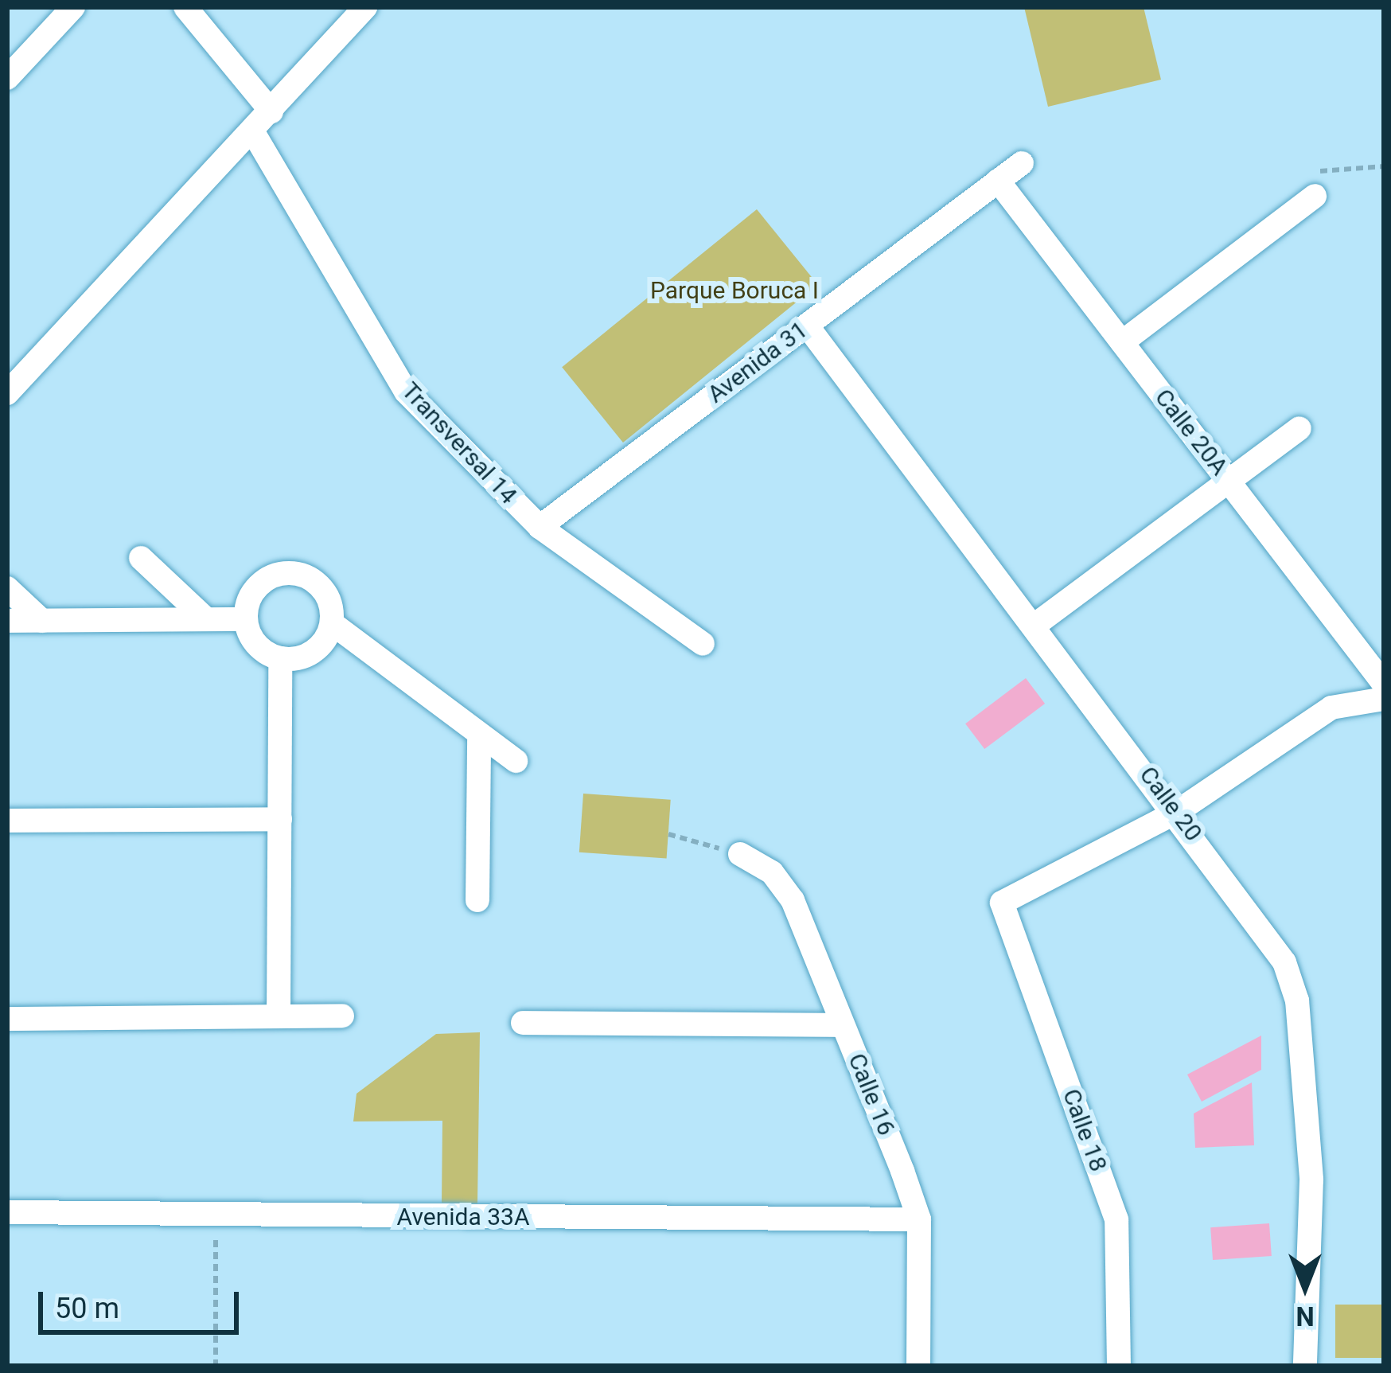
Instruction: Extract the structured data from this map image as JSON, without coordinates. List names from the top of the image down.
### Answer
{
  "streets": {
    "street": [
      "Avenida 31",
      "Calle 20A",
      "Transversal 14",
      "Calle 20",
      "Calle 16",
      "Calle 18",
      "Avenida 33A"
    ]
  },
  "crossings": [
    ["Avenida 31", "Calle 20A"],
    ["Avenida 31", "Transversal 14"],
    ["Avenida 31", "Calle 20"],
    ["Calle 20", "Calle 18"],
    ["Calle 16", "Avenida 33A"]
  ],
  "parks": ["Parque Boruca I"],
  "scale_bar": "50 m",
  "north": "bottom"
}
